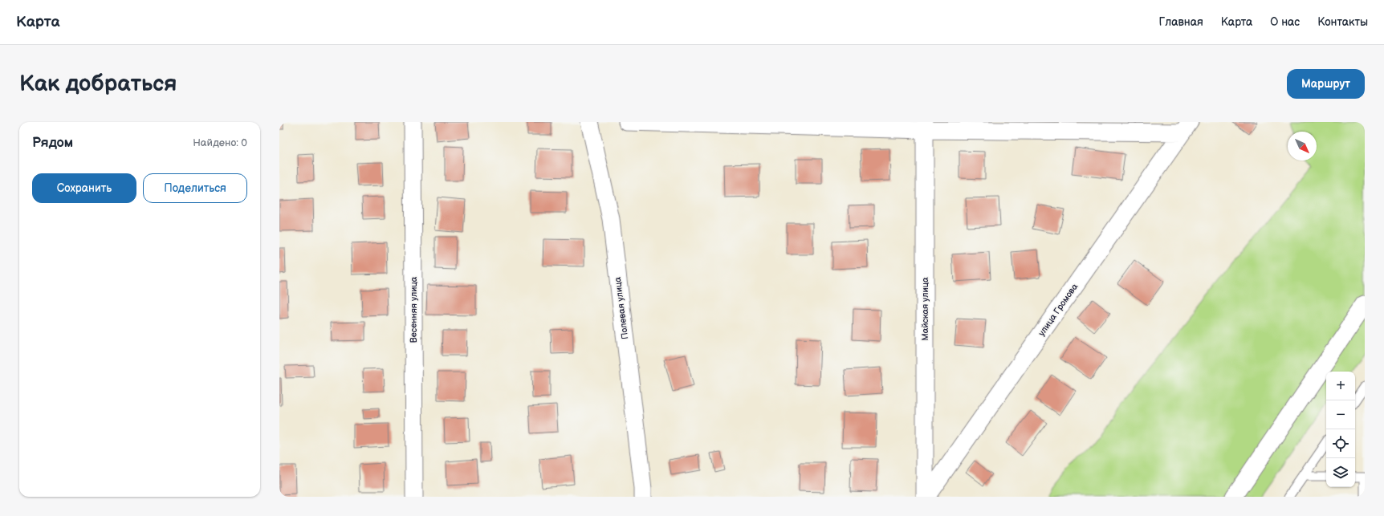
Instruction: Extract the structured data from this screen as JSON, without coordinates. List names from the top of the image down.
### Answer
{
  "streets": {
    "street": [
      "Полевая улица",
      "Майская улица",
      "Весенняя улица",
      "улица Громова"
    ]
  },
  "crossings": [
    ["Майская улица", "улица Громова"]
  ],
  "north": "bottom right",
  "page": {
    "header": "Карта",
    "nav": [
      "Главная",
      "Карта",
      "О нас",
      "Контакты"
    ],
    "buttons": [
      "Маршрут",
      ["Сохранить", "Поделиться"]
    ],
    "title": "Как добраться",
    "heading": ["Рядом", "Найдено: 0"],
    "map_buttons": ["+", "−"]
  }
}
